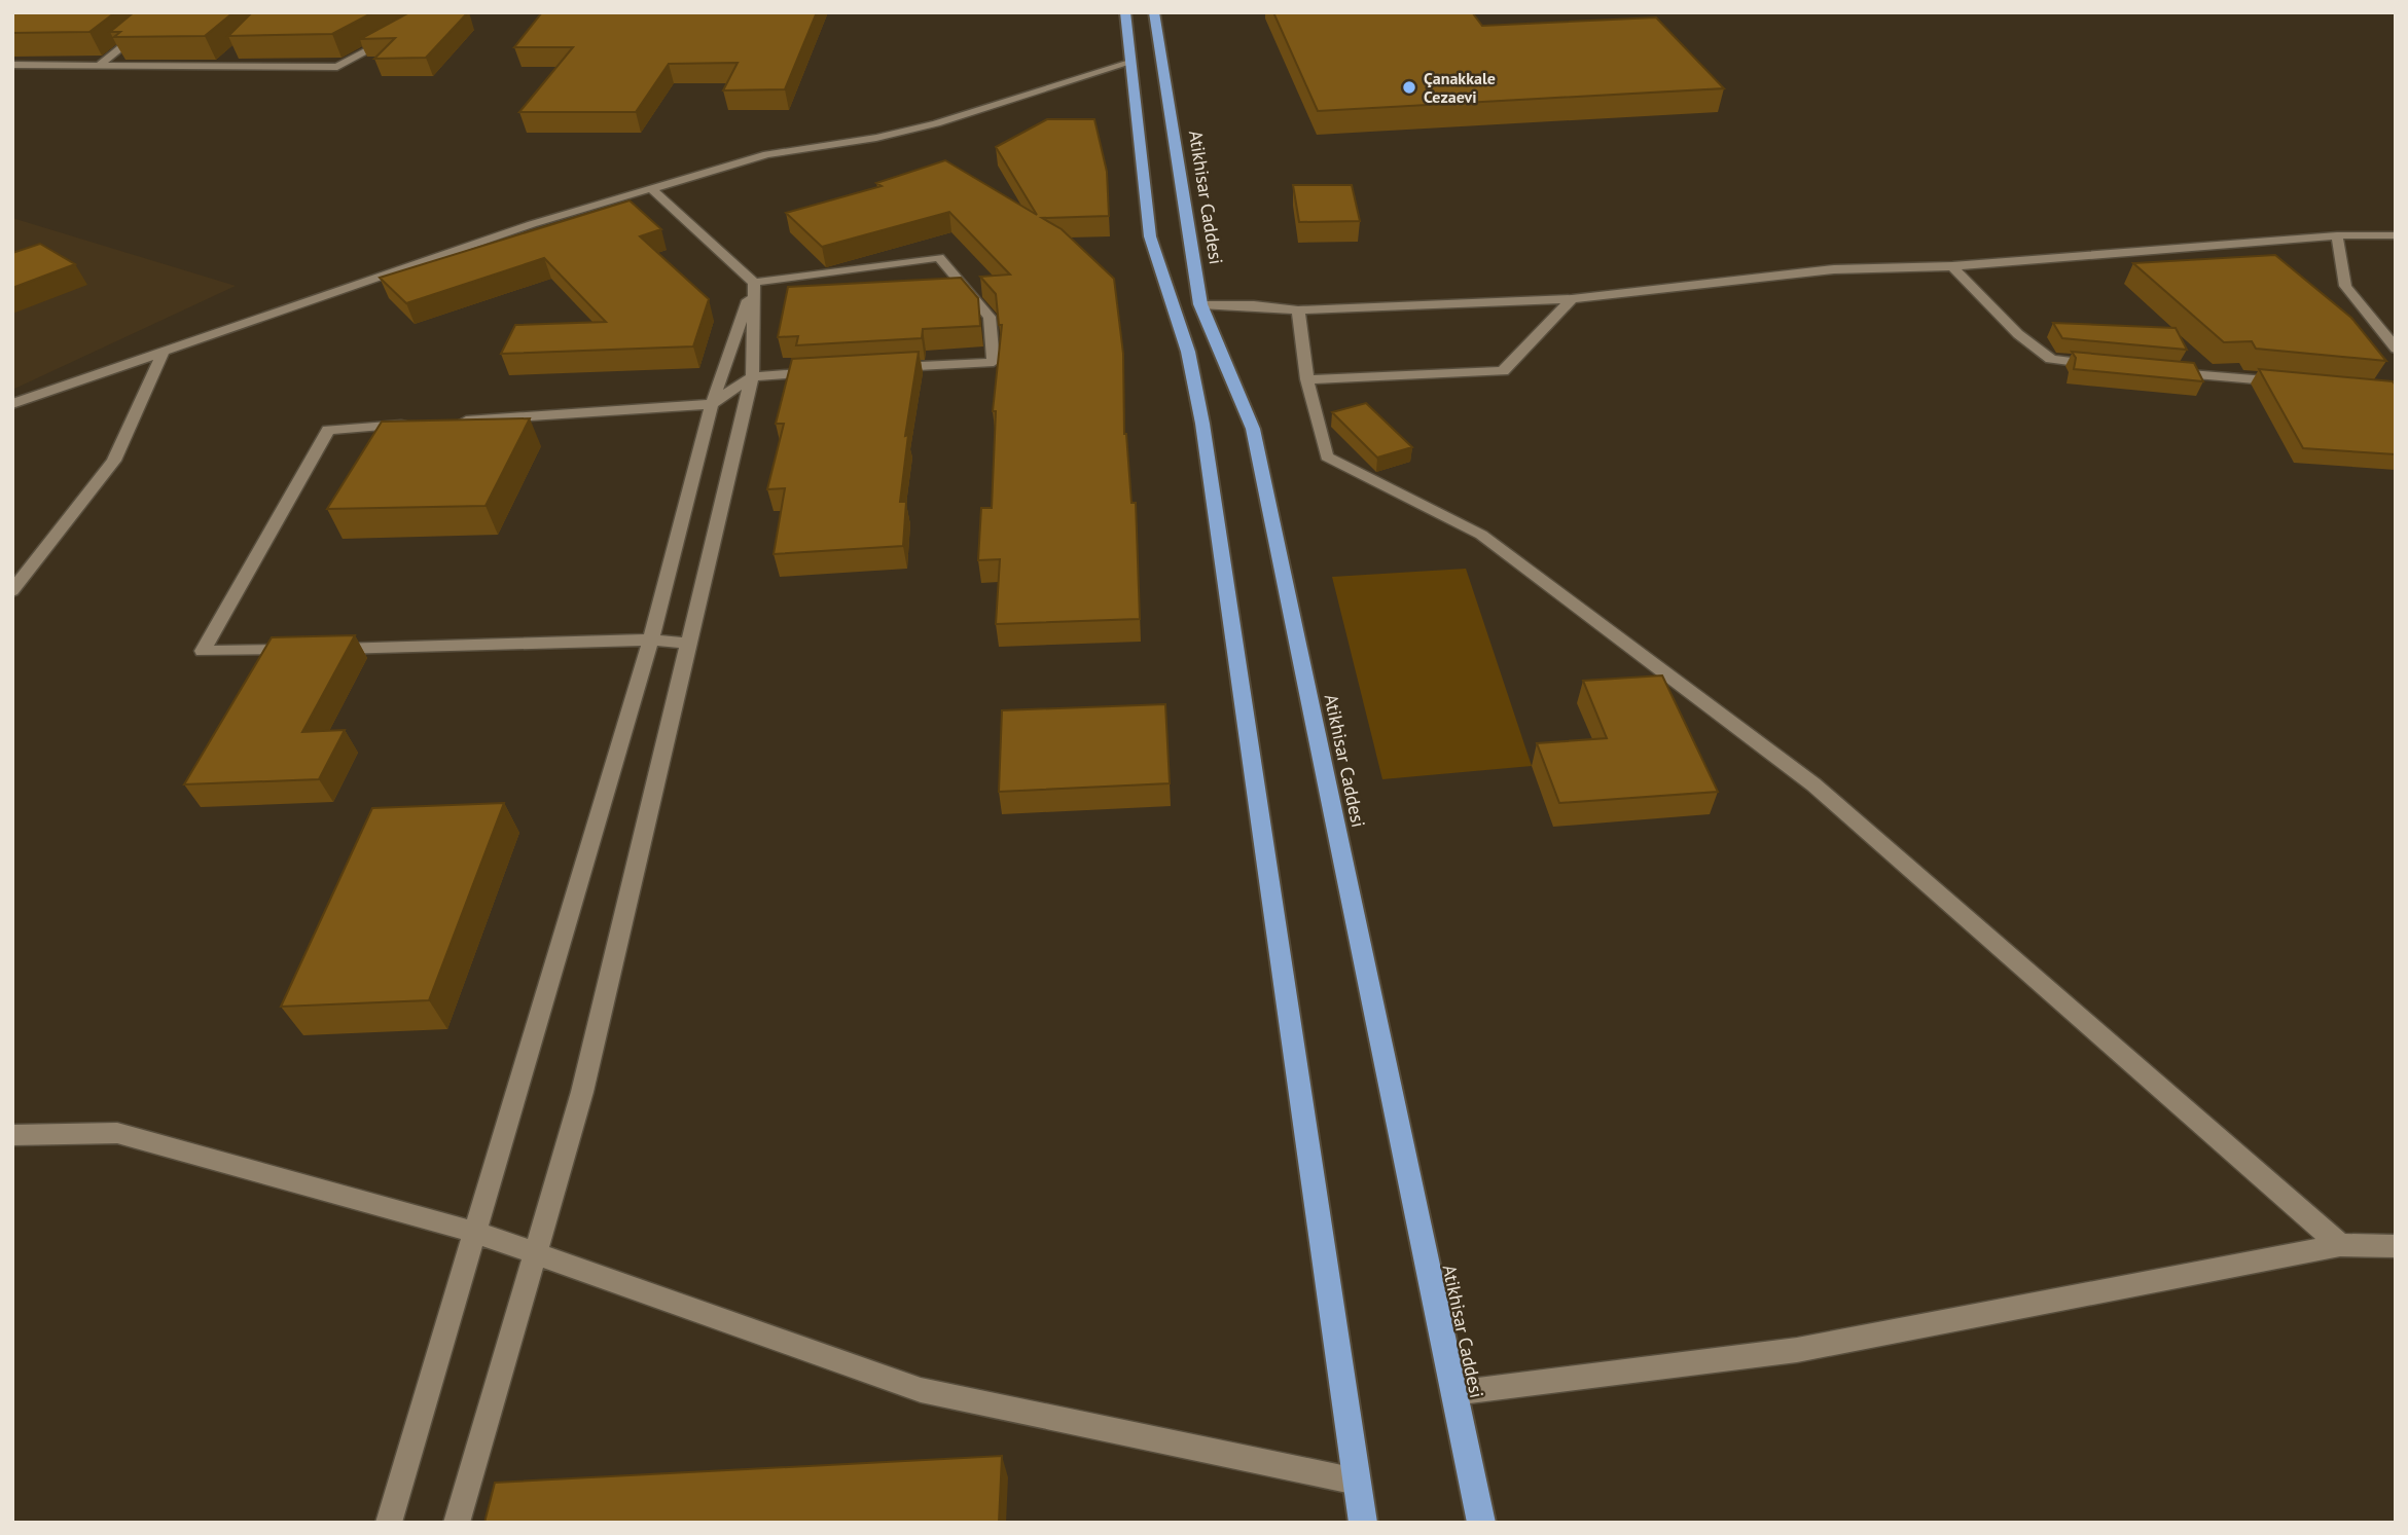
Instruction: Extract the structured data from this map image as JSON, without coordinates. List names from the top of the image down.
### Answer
{
  "streets": {
    "highway": ["Atikhisar Caddesi"]
  },
  "places": ["Çanakkale Cezaevi"]
}
